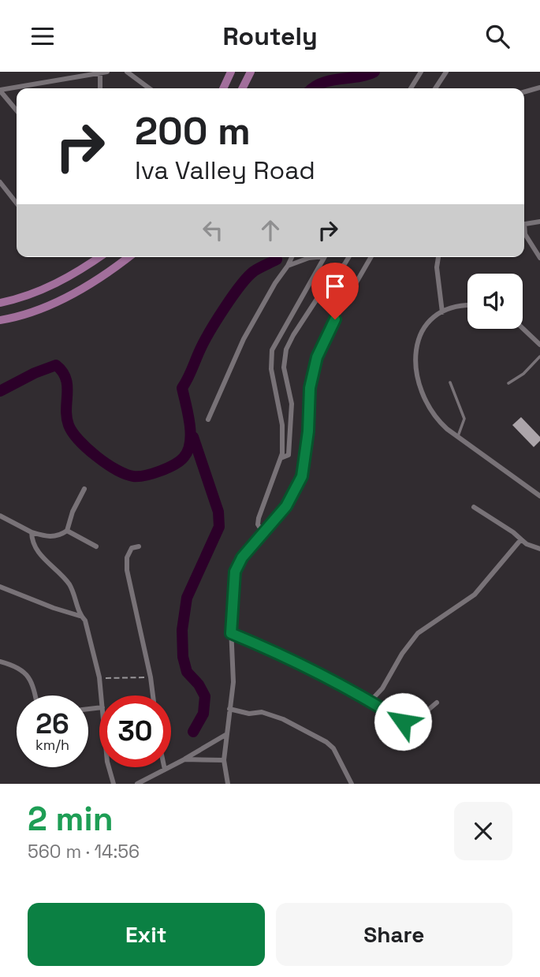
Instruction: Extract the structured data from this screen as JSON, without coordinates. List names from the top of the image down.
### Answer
{
  "page": {
    "header": "Routely",
    "turn": ["200 m", "Iva Valley Road"],
    "speed": "26 km/h",
    "limit": "30",
    "heading": ["2 min", "560 m · 14:56"],
    "buttons": ["Exit", "Share"]
  }
}
